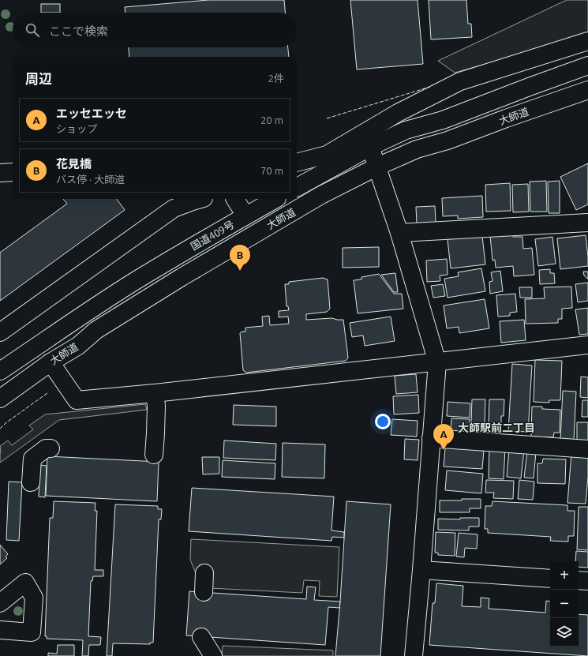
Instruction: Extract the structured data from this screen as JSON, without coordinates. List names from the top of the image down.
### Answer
{
  "streets": {
    "main road": ["大師道", "国道409号"]
  },
  "crossings": [
    ["大師道", "国道409号"]
  ],
  "districts": ["大師駅前二丁目"],
  "page": {
    "search": "ここで検索",
    "heading": ["周辺", "2件"],
    "list": [
      {
        "mark": "A",
        "name": "エッセエッセ",
        "note": "ショップ",
        "value": "20 m"
      },
      {
        "mark": "B",
        "name": "花見橋",
        "note": "バス停 · 大師道",
        "value": "70 m"
      }
    ],
    "pins": ["B", "A"],
    "map_buttons": ["+", "−"]
  }
}
